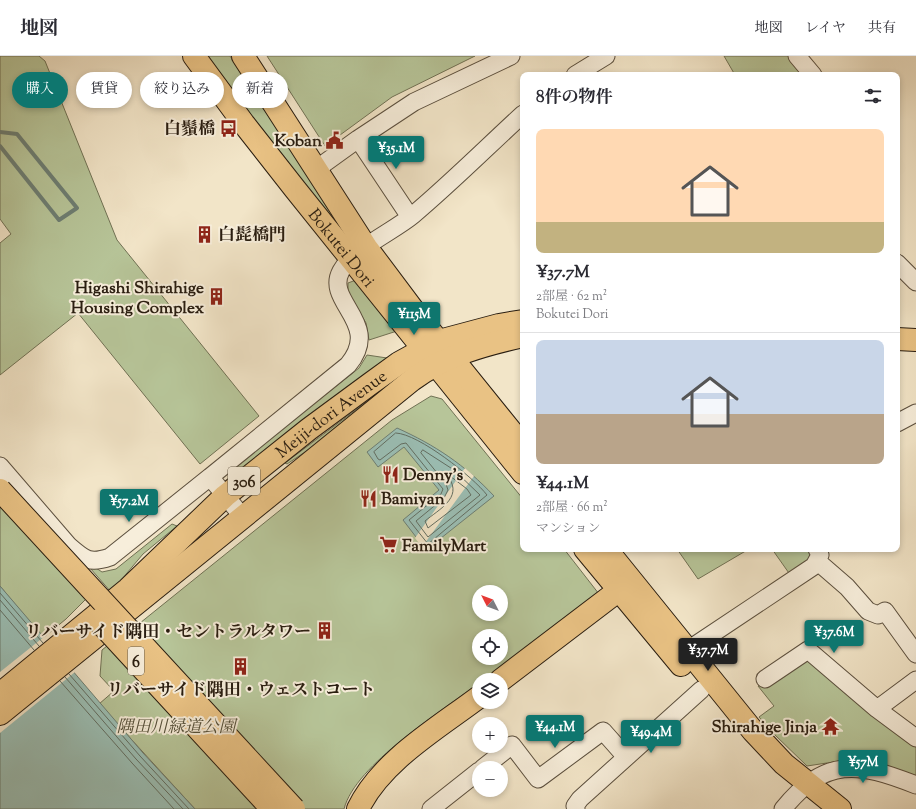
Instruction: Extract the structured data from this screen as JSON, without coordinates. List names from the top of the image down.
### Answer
{
  "streets": {
    "main road": [
      "Bokutei Dori",
      "Meiji-dori Avenue",
      "306",
      "6"
    ]
  },
  "crossings": [
    ["Bokutei Dori", "Meiji-dori Avenue"]
  ],
  "parks": ["隅田川緑道公園"],
  "places": {
    "bus stop": ["白鬚橋"],
    "public building": ["Koban"],
    "building": [
      "白髭橋門",
      "Higashi Shirahige Housing Complex",
      "リバーサイド隅田・セントラルタワー",
      "リバーサイド隅田・ウェストコート"
    ],
    "restaurant": ["Denny's", "Bamiyan"],
    "supermarket": ["FamilyMart"],
    "temple": ["Shirahige Jinja"]
  },
  "north": "top left",
  "page": {
    "header": "地図",
    "nav": ["地図", "レイヤ", "共有"],
    "chip": [
      "購入",
      "賃貸",
      "絞り込み",
      "新着"
    ],
    "heading": "8件の物件",
    "list": [
      {
        "name": "¥37.7M",
        "note": "2部屋 · 62 m² · Bokutei Dori"
      },
      {
        "name": "¥44.1M",
        "note": "2部屋 · 66 m² · マンション"
      }
    ],
    "price": [
      "¥35.1M",
      "¥115M",
      "¥57.2M",
      "¥37.6M",
      "¥37.7M",
      "¥44.1M",
      "¥49.4M",
      "¥57M"
    ],
    "map_buttons": ["+", "−"]
  }
}
